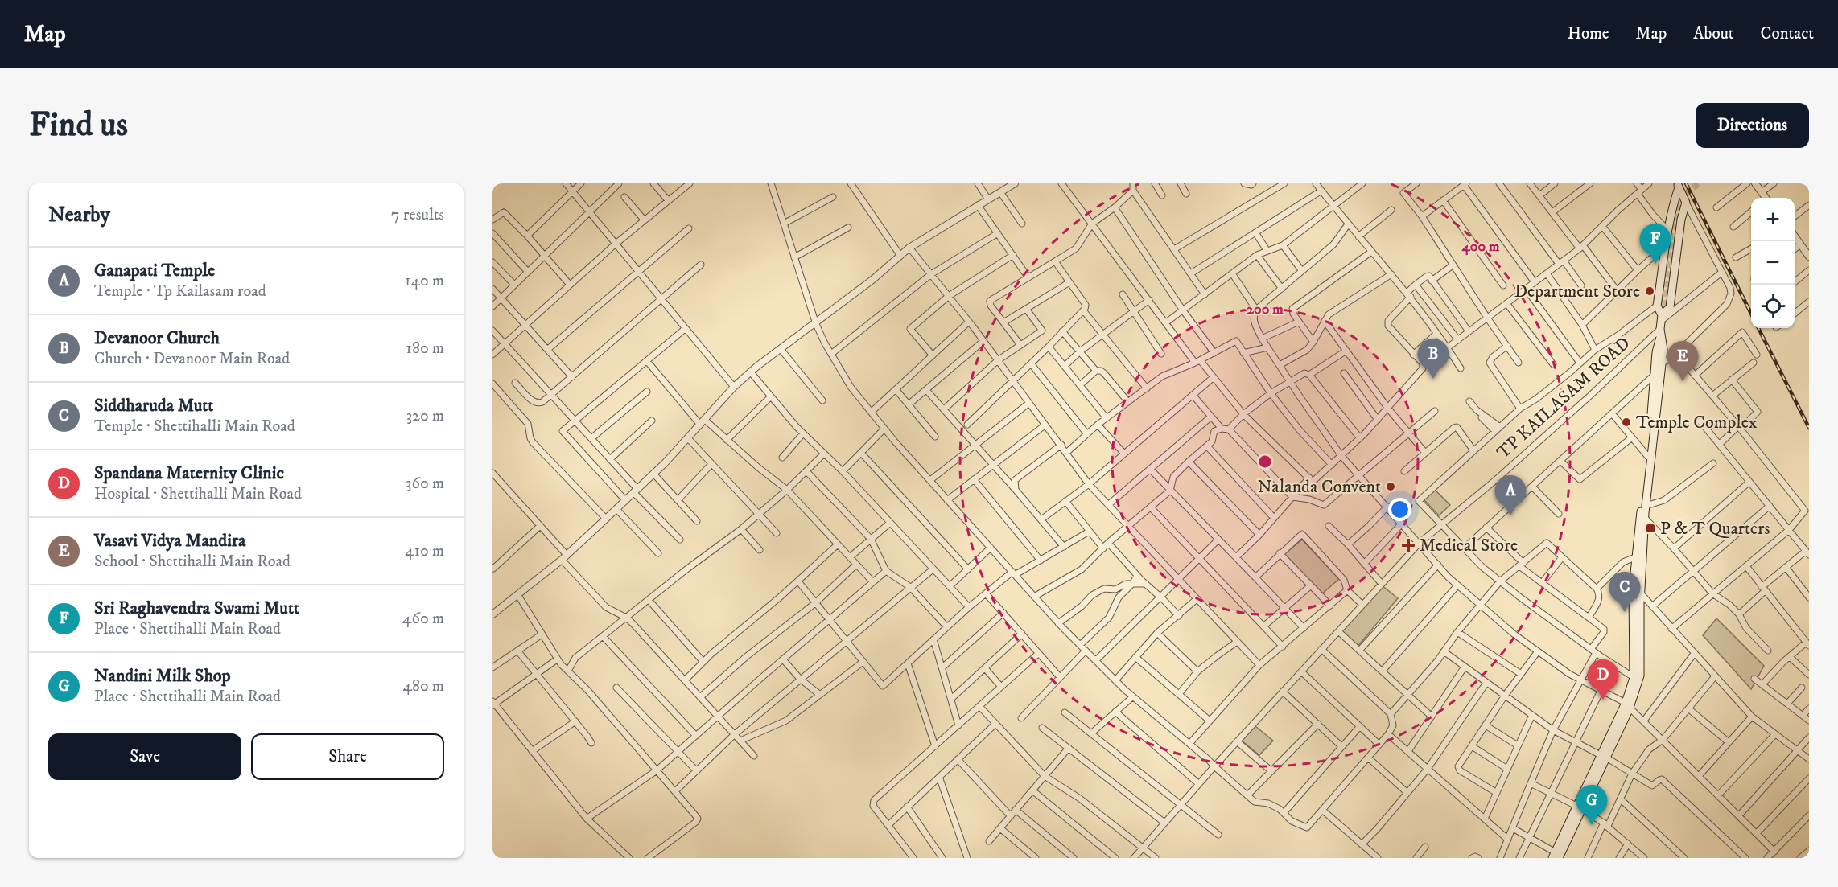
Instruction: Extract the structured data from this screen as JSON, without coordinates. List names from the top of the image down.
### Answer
{
  "streets": {
    "street": ["TP KAILASAM ROAD"]
  },
  "places": {
    "other": ["Department Store", "Temple Complex", "Nalanda Convent"],
    "transit": ["P & T Quarters"],
    "health": ["Medical Store"]
  },
  "page": {
    "header": "Map",
    "nav": [
      "Home",
      "Map",
      "About",
      "Contact"
    ],
    "buttons": [
      "Directions",
      ["Save", "Share"]
    ],
    "title": "Find us",
    "heading": ["Nearby", "7 results"],
    "map_buttons": ["+", "−"],
    "pins": [
      "F",
      "B",
      "E",
      "A",
      "C",
      "D",
      "G"
    ],
    "list": [
      {
        "mark": "A",
        "name": "Ganapati Temple",
        "note": "Temple · Tp Kailasam road",
        "value": "140 m"
      },
      {
        "mark": "B",
        "name": "Devanoor Church",
        "note": "Church · Devanoor Main Road",
        "value": "180 m"
      },
      {
        "mark": "C",
        "name": "Siddharuda Mutt",
        "note": "Temple · Shettihalli Main Road",
        "value": "320 m"
      },
      {
        "mark": "D",
        "name": "Spandana Maternity Clinic",
        "note": "Hospital · Shettihalli Main Road",
        "value": "360 m"
      },
      {
        "mark": "E",
        "name": "Vasavi Vidya Mandira",
        "note": "School · Shettihalli Main Road",
        "value": "410 m"
      },
      {
        "mark": "F",
        "name": "Sri Raghavendra Swami Mutt",
        "note": "Place · Shettihalli Main Road",
        "value": "460 m"
      },
      {
        "mark": "G",
        "name": "Nandini Milk Shop",
        "note": "Place · Shettihalli Main Road",
        "value": "480 m"
      }
    ]
  },
  "rings": ["400 m", "200 m"]
}
